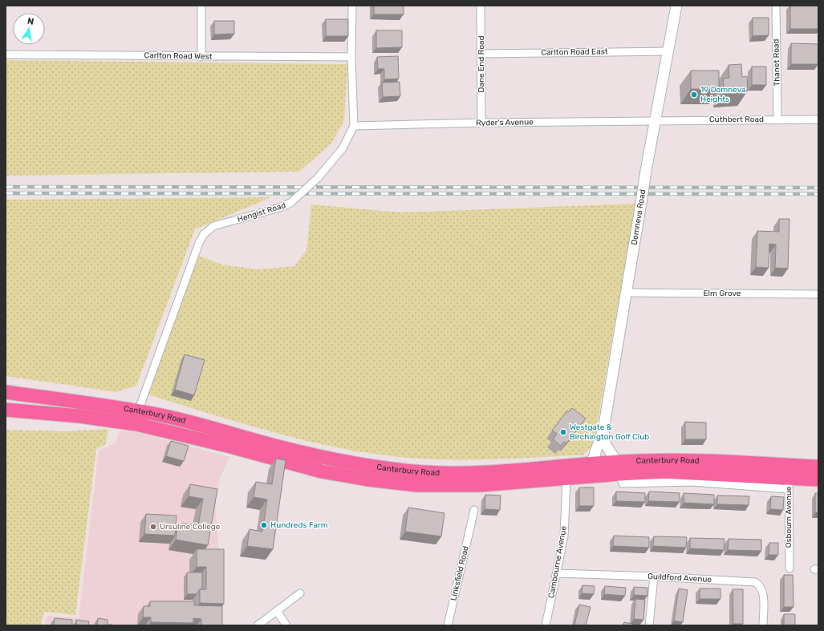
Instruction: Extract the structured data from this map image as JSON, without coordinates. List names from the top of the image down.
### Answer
{
  "streets": {
    "highway": ["Canterbury Road"],
    "street": [
      "Carlton Road East",
      "Carlton Road West",
      "Thanet Road",
      "Dane End Road",
      "Cuthbert Road",
      "Ryder's Avenue",
      "Hengist Road",
      "Domneva Road",
      "Elm Grove",
      "Osbourn Avenue",
      "Cambourne Avenue",
      "Linksfield Road",
      "Guildford Avenue"
    ]
  },
  "crossings": [
    ["Carlton Road East", "Dane End Road"],
    ["Carlton Road East", "Domneva Road"],
    ["Carlton Road West", "Hengist Road"],
    ["Thanet Road", "Cuthbert Road"],
    ["Dane End Road", "Ryder's Avenue"],
    ["Cuthbert Road", "Ryder's Avenue"],
    ["Cuthbert Road", "Domneva Road"],
    ["Ryder's Avenue", "Hengist Road"],
    ["Ryder's Avenue", "Domneva Road"],
    ["Hengist Road", "Canterbury Road"],
    ["Domneva Road", "Elm Grove"],
    ["Domneva Road", "Canterbury Road"],
    ["Canterbury Road", "Osbourn Avenue"],
    ["Canterbury Road", "Cambourne Avenue"],
    ["Cambourne Avenue", "Guildford Avenue"]
  ],
  "places": [
    "19 Domneva Heights",
    "Westgate & Birchington Golf Club",
    "Hundreds Farm",
    "Ursuline College"
  ],
  "north": "top"
}
